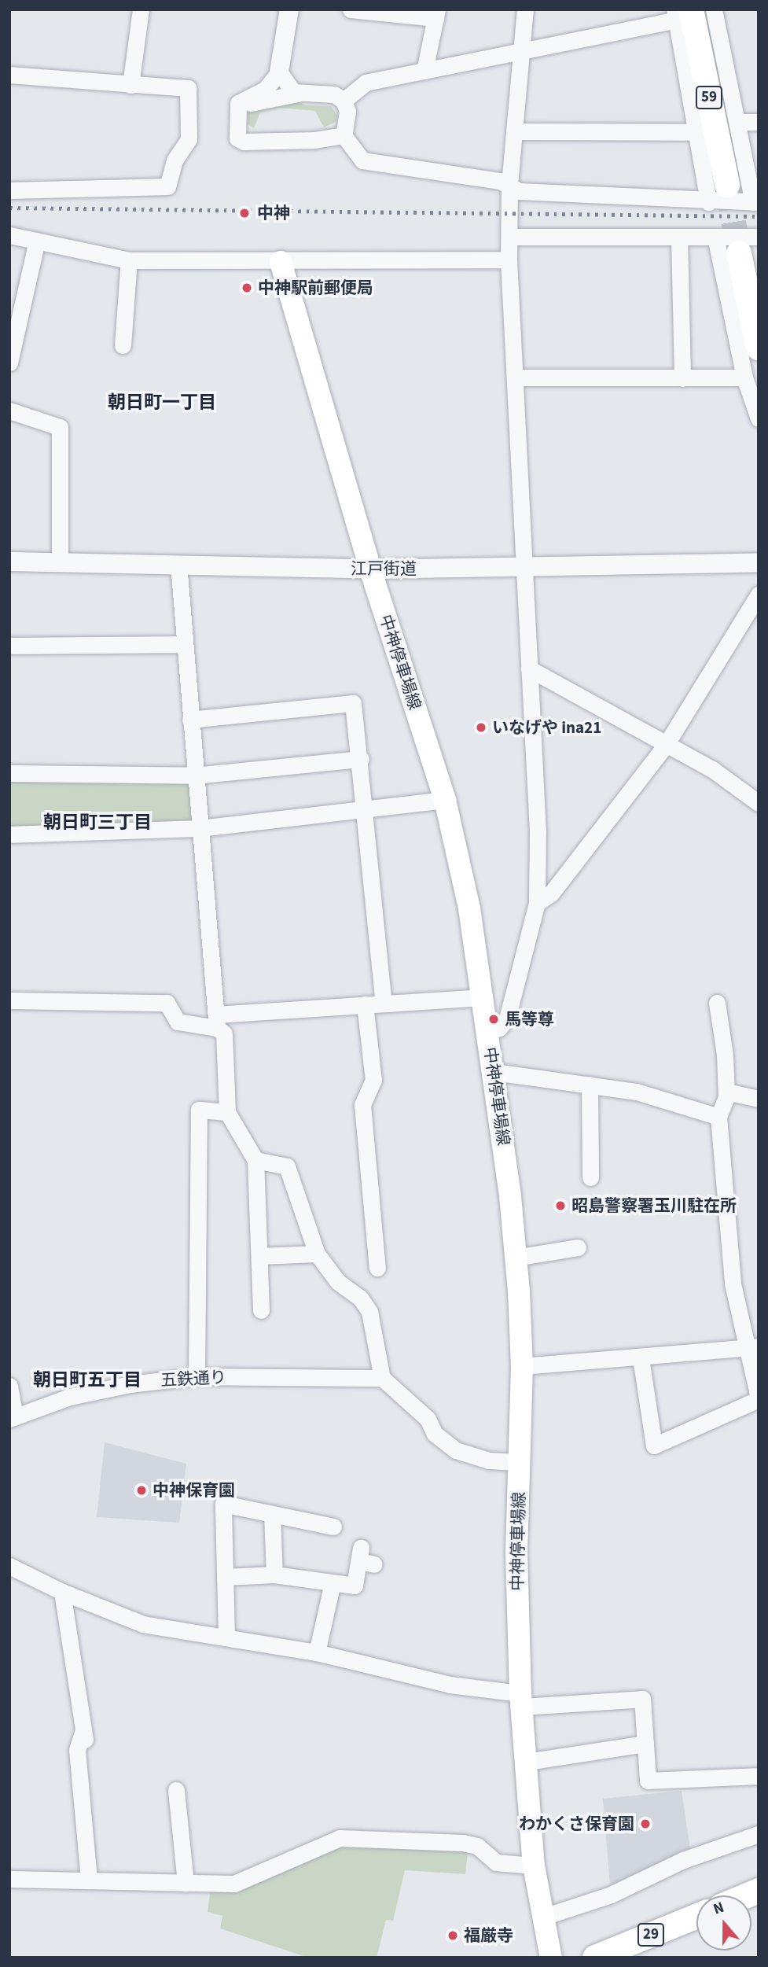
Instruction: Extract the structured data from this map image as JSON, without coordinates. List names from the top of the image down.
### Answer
{
  "streets": {
    "main road": ["59", "中神停車場線", "29"],
    "street": ["江戸街道", "五鉄通り"]
  },
  "crossings": [
    ["江戸街道", "中神停車場線"]
  ],
  "districts": ["朝日町一丁目", "朝日町三丁目", "朝日町五丁目"],
  "places": [
    "中神",
    "中神駅前郵便局",
    "いなげや ina21",
    "馬等尊",
    "昭島警察署玉川駐在所",
    "中神保育園",
    "わかくさ保育園",
    "福厳寺"
  ],
  "north": "top"
}
